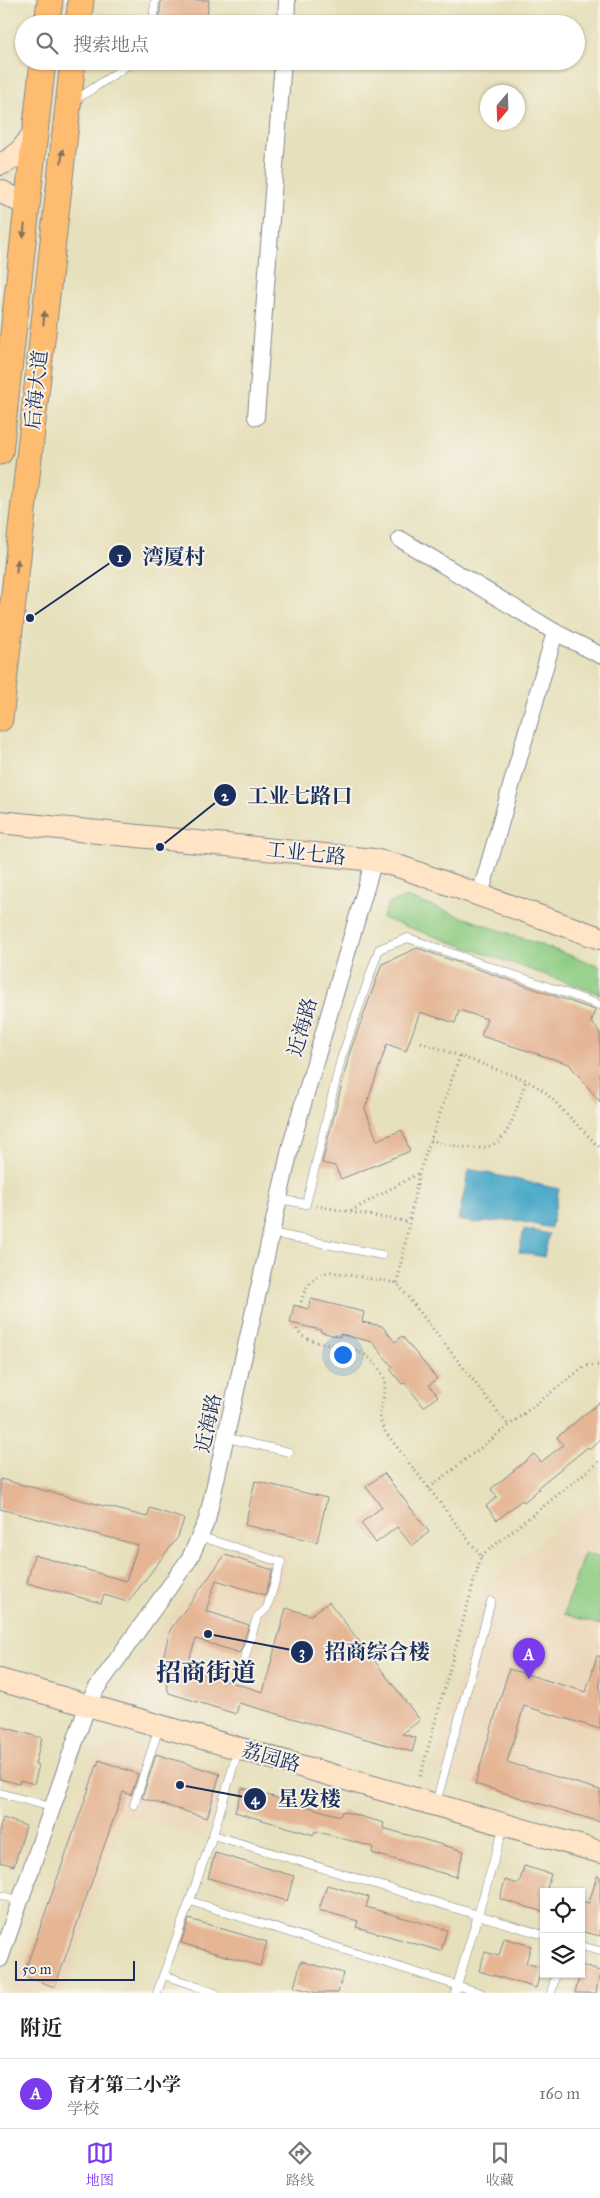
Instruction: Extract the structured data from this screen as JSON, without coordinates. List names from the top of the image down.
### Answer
{
  "streets": {
    "main road": ["后海大道"],
    "street": ["工业七路", "近海路", "荔园路"]
  },
  "crossings": [
    ["工业七路", "近海路"],
    ["近海路", "荔园路"]
  ],
  "districts": ["招商街道"],
  "places": [
    "湾厦村",
    "工业七路口",
    "招商综合楼",
    "星发楼"
  ],
  "scale_bar": "50 m",
  "north": "bottom",
  "page": {
    "search": "搜索地点",
    "pins": "A",
    "scale": "50 m",
    "heading": "附近",
    "list": [
      {
        "mark": "A",
        "name": "育才第二小学",
        "note": "学校",
        "value": "160 m"
      }
    ],
    "nav": ["地图", "路线", "收藏"]
  }
}
